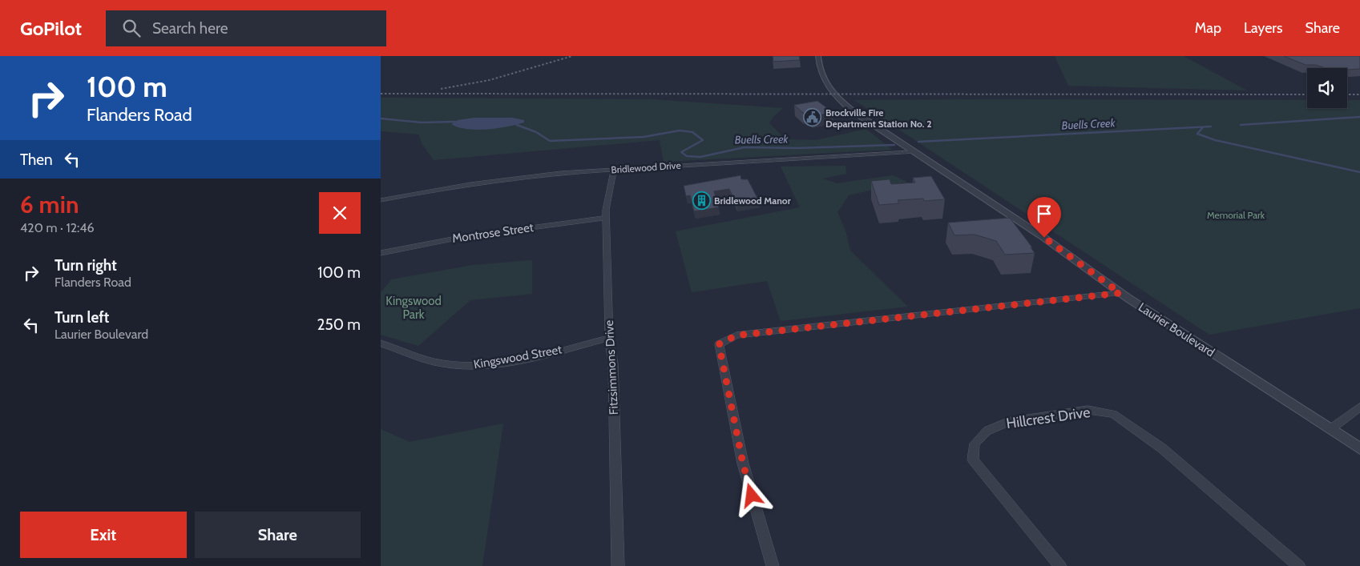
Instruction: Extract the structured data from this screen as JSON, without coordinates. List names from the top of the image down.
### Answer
{
  "streets": {
    "street": [
      "Bridlewood Drive",
      "Montrose Street",
      "Laurier Boulevard",
      "Kingswood Street",
      "Fitzsimmons Drive",
      "Hillcrest Drive"
    ]
  },
  "crossings": [
    ["Bridlewood Drive", "Laurier Boulevard"],
    ["Bridlewood Drive", "Fitzsimmons Drive"],
    ["Montrose Street", "Fitzsimmons Drive"],
    ["Kingswood Street", "Fitzsimmons Drive"]
  ],
  "water": ["Buells Creek"],
  "parks": ["Memorial Park", "Kingswood Park"],
  "places": {
    "public building": ["Brockville Fire Department Station No. 2"],
    "building": ["Bridlewood Manor"]
  },
  "page": {
    "header": "GoPilot",
    "search": "Search here",
    "nav": ["Map", "Layers", "Share"],
    "turn": ["100 m", "Flanders Road"],
    "then": "Then",
    "heading": ["6 min", "420 m · 12:46"],
    "list": [
      {
        "name": "Turn right",
        "note": "Flanders Road",
        "value": "100 m"
      },
      {
        "name": "Turn left",
        "note": "Laurier Boulevard",
        "value": "250 m"
      }
    ],
    "buttons": ["Exit", "Share"]
  }
}
